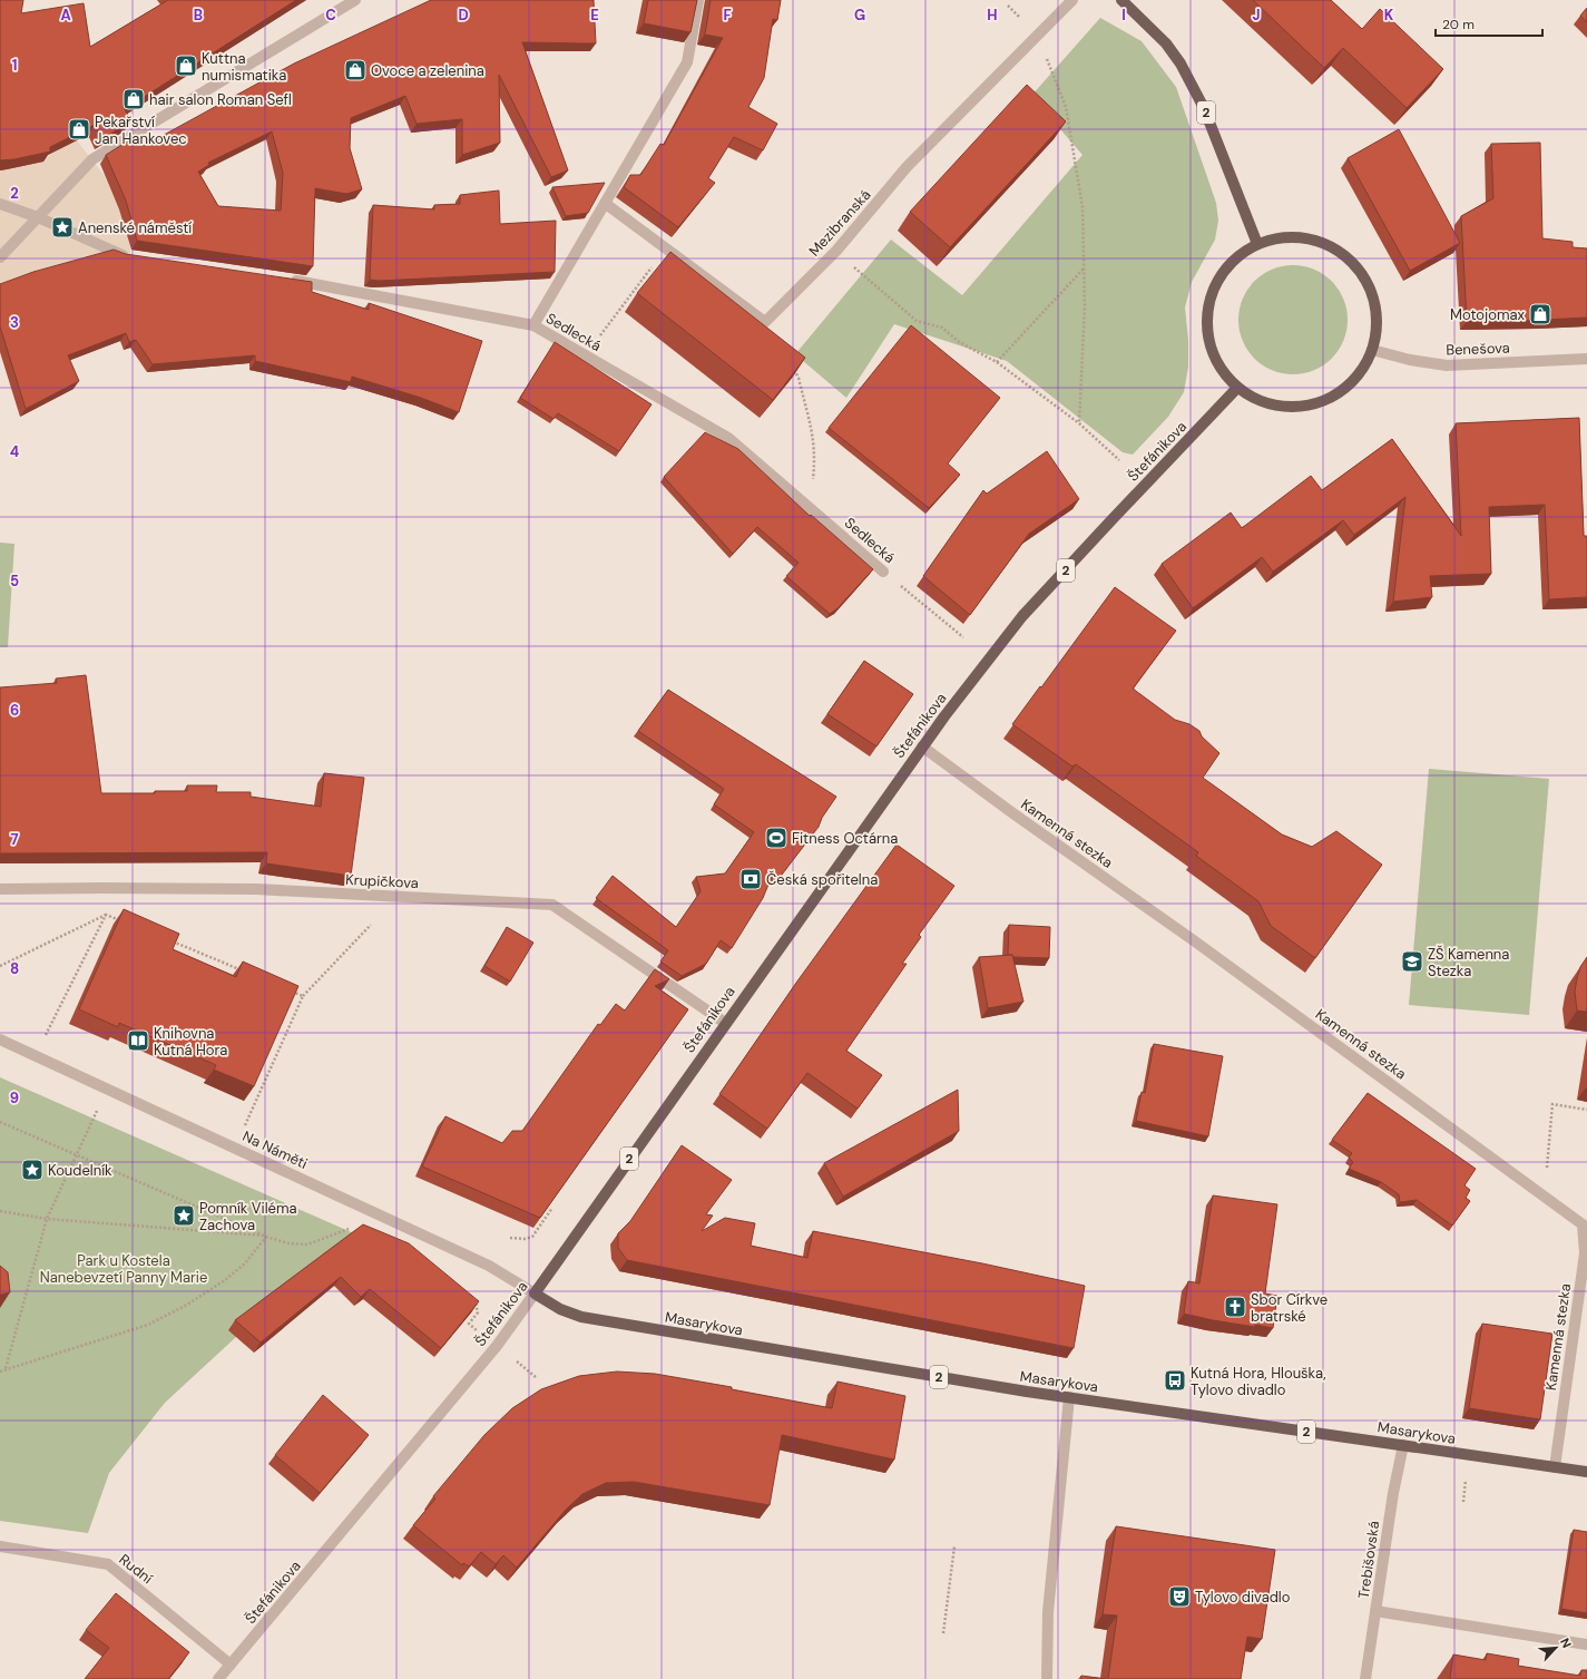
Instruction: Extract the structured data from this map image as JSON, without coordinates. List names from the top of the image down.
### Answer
{
  "streets": {
    "main road": ["2", "Štefánikova", "Masarykova"],
    "street": [
      "Mezibranská",
      "Sedlecká",
      "Benešova",
      "Kamenná stezka",
      "Krupičkova",
      "Na Náměti",
      "Trebišovská",
      "Rudní"
    ]
  },
  "crossings": [
    ["Štefánikova", "Kamenná stezka"],
    ["Štefánikova", "Krupičkova"],
    ["Štefánikova", "Na Náměti"],
    ["Štefánikova", "Masarykova"],
    ["Štefánikova", "Rudní"],
    ["Kamenná stezka", "Masarykova"],
    ["Na Náměti", "Masarykova"],
    ["Masarykova", "Trebišovská"]
  ],
  "parks": ["Park u Kostela Nanebevzetí Panny Marie"],
  "places": {
    "shop": [
      "Kuttna numismatika",
      "Ovoce a zelenina",
      "hair salon Roman Sefl",
      "Pekařství Jan Hankovec",
      "Motojomax"
    ],
    "place": ["Anenské náměstí", "Koudelník", "Pomník Viléma Zachova"],
    "sports": ["Fitness Octárna"],
    "bank": ["Česká spořitelna"],
    "school or university": ["ZŠ Kamenna Stezka"],
    "library": ["Knihovna Kutná Hora"],
    "church": ["Sbor Církve bratrské"],
    "bus stop": ["Kutná Hora, Hlouška, Tylovo divadlo"],
    "theatre": ["Tylovo divadlo"]
  },
  "scale_bar": "20 m",
  "north": "top right",
  "grid": {
    "columns": [
      "A",
      "B",
      "C",
      "D",
      "E",
      "F",
      "G",
      "H",
      "I",
      "J",
      "K"
    ],
    "rows": [
      "1",
      "2",
      "3",
      "4",
      "5",
      "6",
      "7",
      "8",
      "9"
    ]
  }
}
